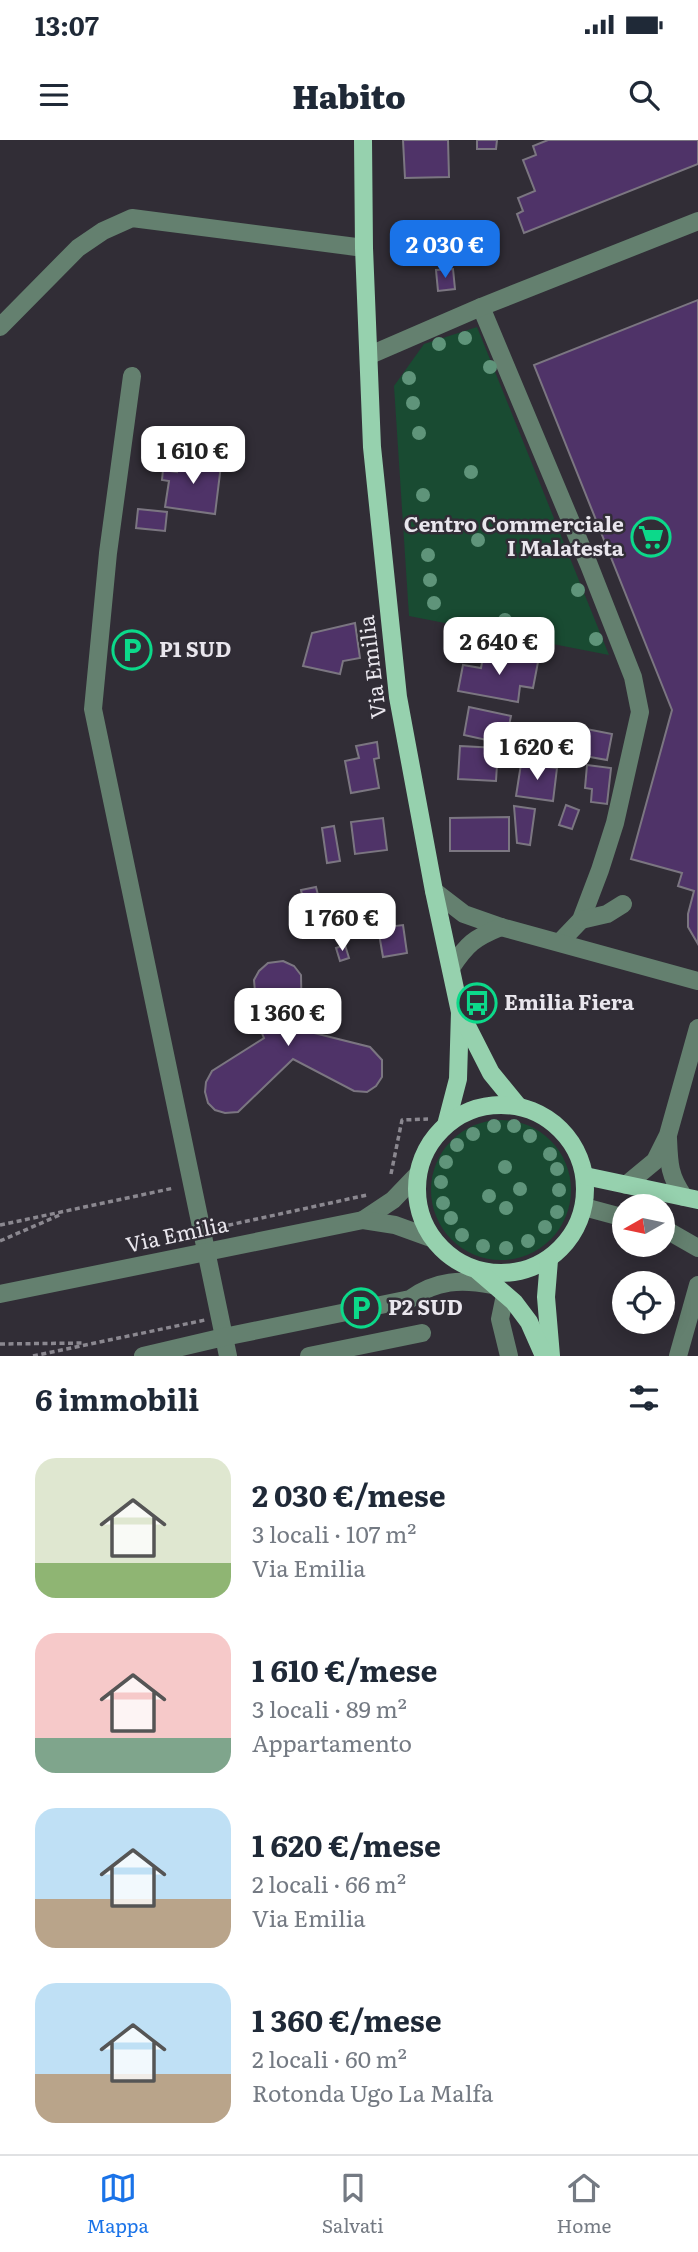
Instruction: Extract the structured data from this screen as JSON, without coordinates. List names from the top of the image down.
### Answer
{
  "streets": {
    "main road": ["Via Emilia"]
  },
  "places": {
    "supermarket": ["Centro Commerciale I Malatesta"],
    "parking": ["P1 SUD", "P2 SUD"],
    "bus stop": ["Emilia Fiera"]
  },
  "north": "left",
  "page": {
    "status": "13:07",
    "header": "Habito",
    "price": [
      "2 030 €",
      "1 610 €",
      "2 640 €",
      "1 620 €",
      "1 760 €",
      "1 360 €"
    ],
    "heading": "6 immobili",
    "list": [
      {
        "name": "2 030 €/mese",
        "note": "3 locali · 107 m² · Via Emilia"
      },
      {
        "name": "1 610 €/mese",
        "note": "3 locali · 89 m² · Appartamento"
      },
      {
        "name": "1 620 €/mese",
        "note": "2 locali · 66 m² · Via Emilia"
      },
      {
        "name": "1 360 €/mese",
        "note": "2 locali · 60 m² · Rotonda Ugo La Malfa"
      }
    ],
    "tabs": ["Mappa", "Salvati", "Home"]
  }
}
